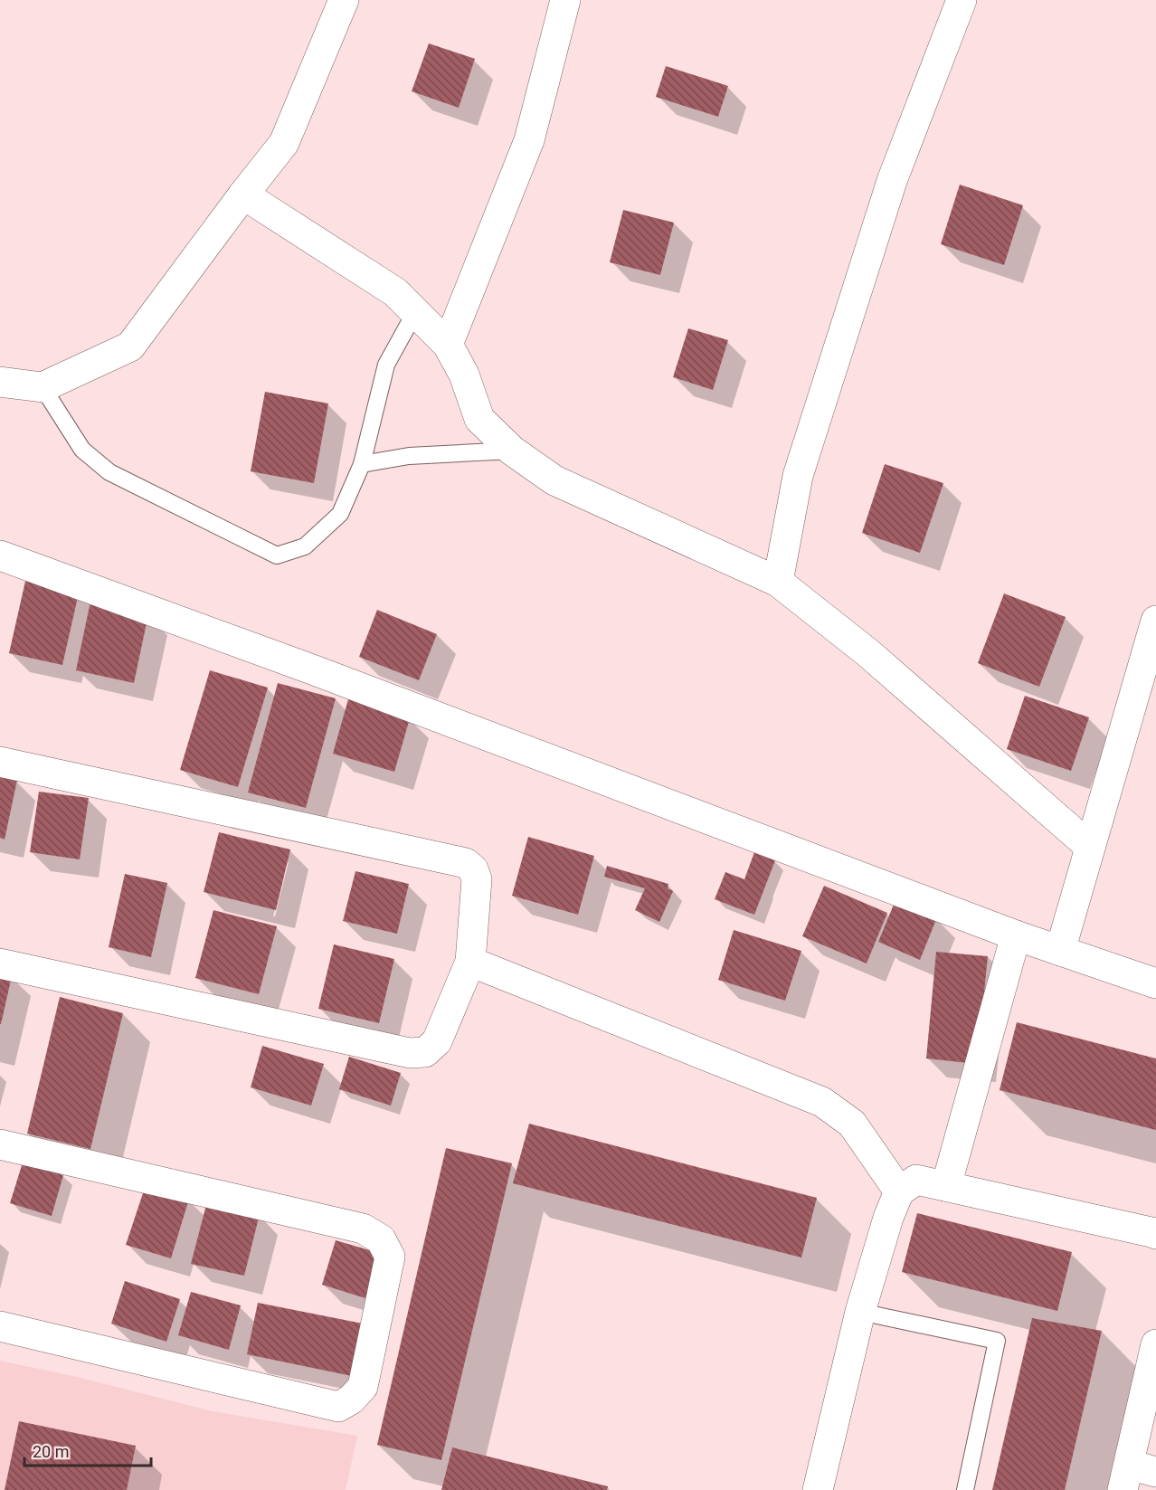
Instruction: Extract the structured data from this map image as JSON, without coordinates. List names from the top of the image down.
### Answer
{
  "scale_bar": "20 m"
}
